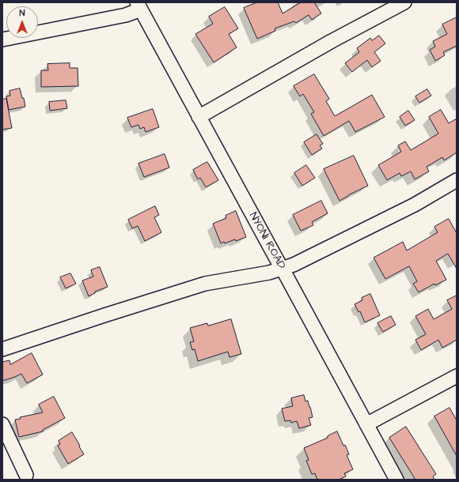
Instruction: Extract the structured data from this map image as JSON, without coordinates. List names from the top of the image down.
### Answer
{
  "streets": {
    "street": ["NYONI ROAD"]
  },
  "north": "top"
}
